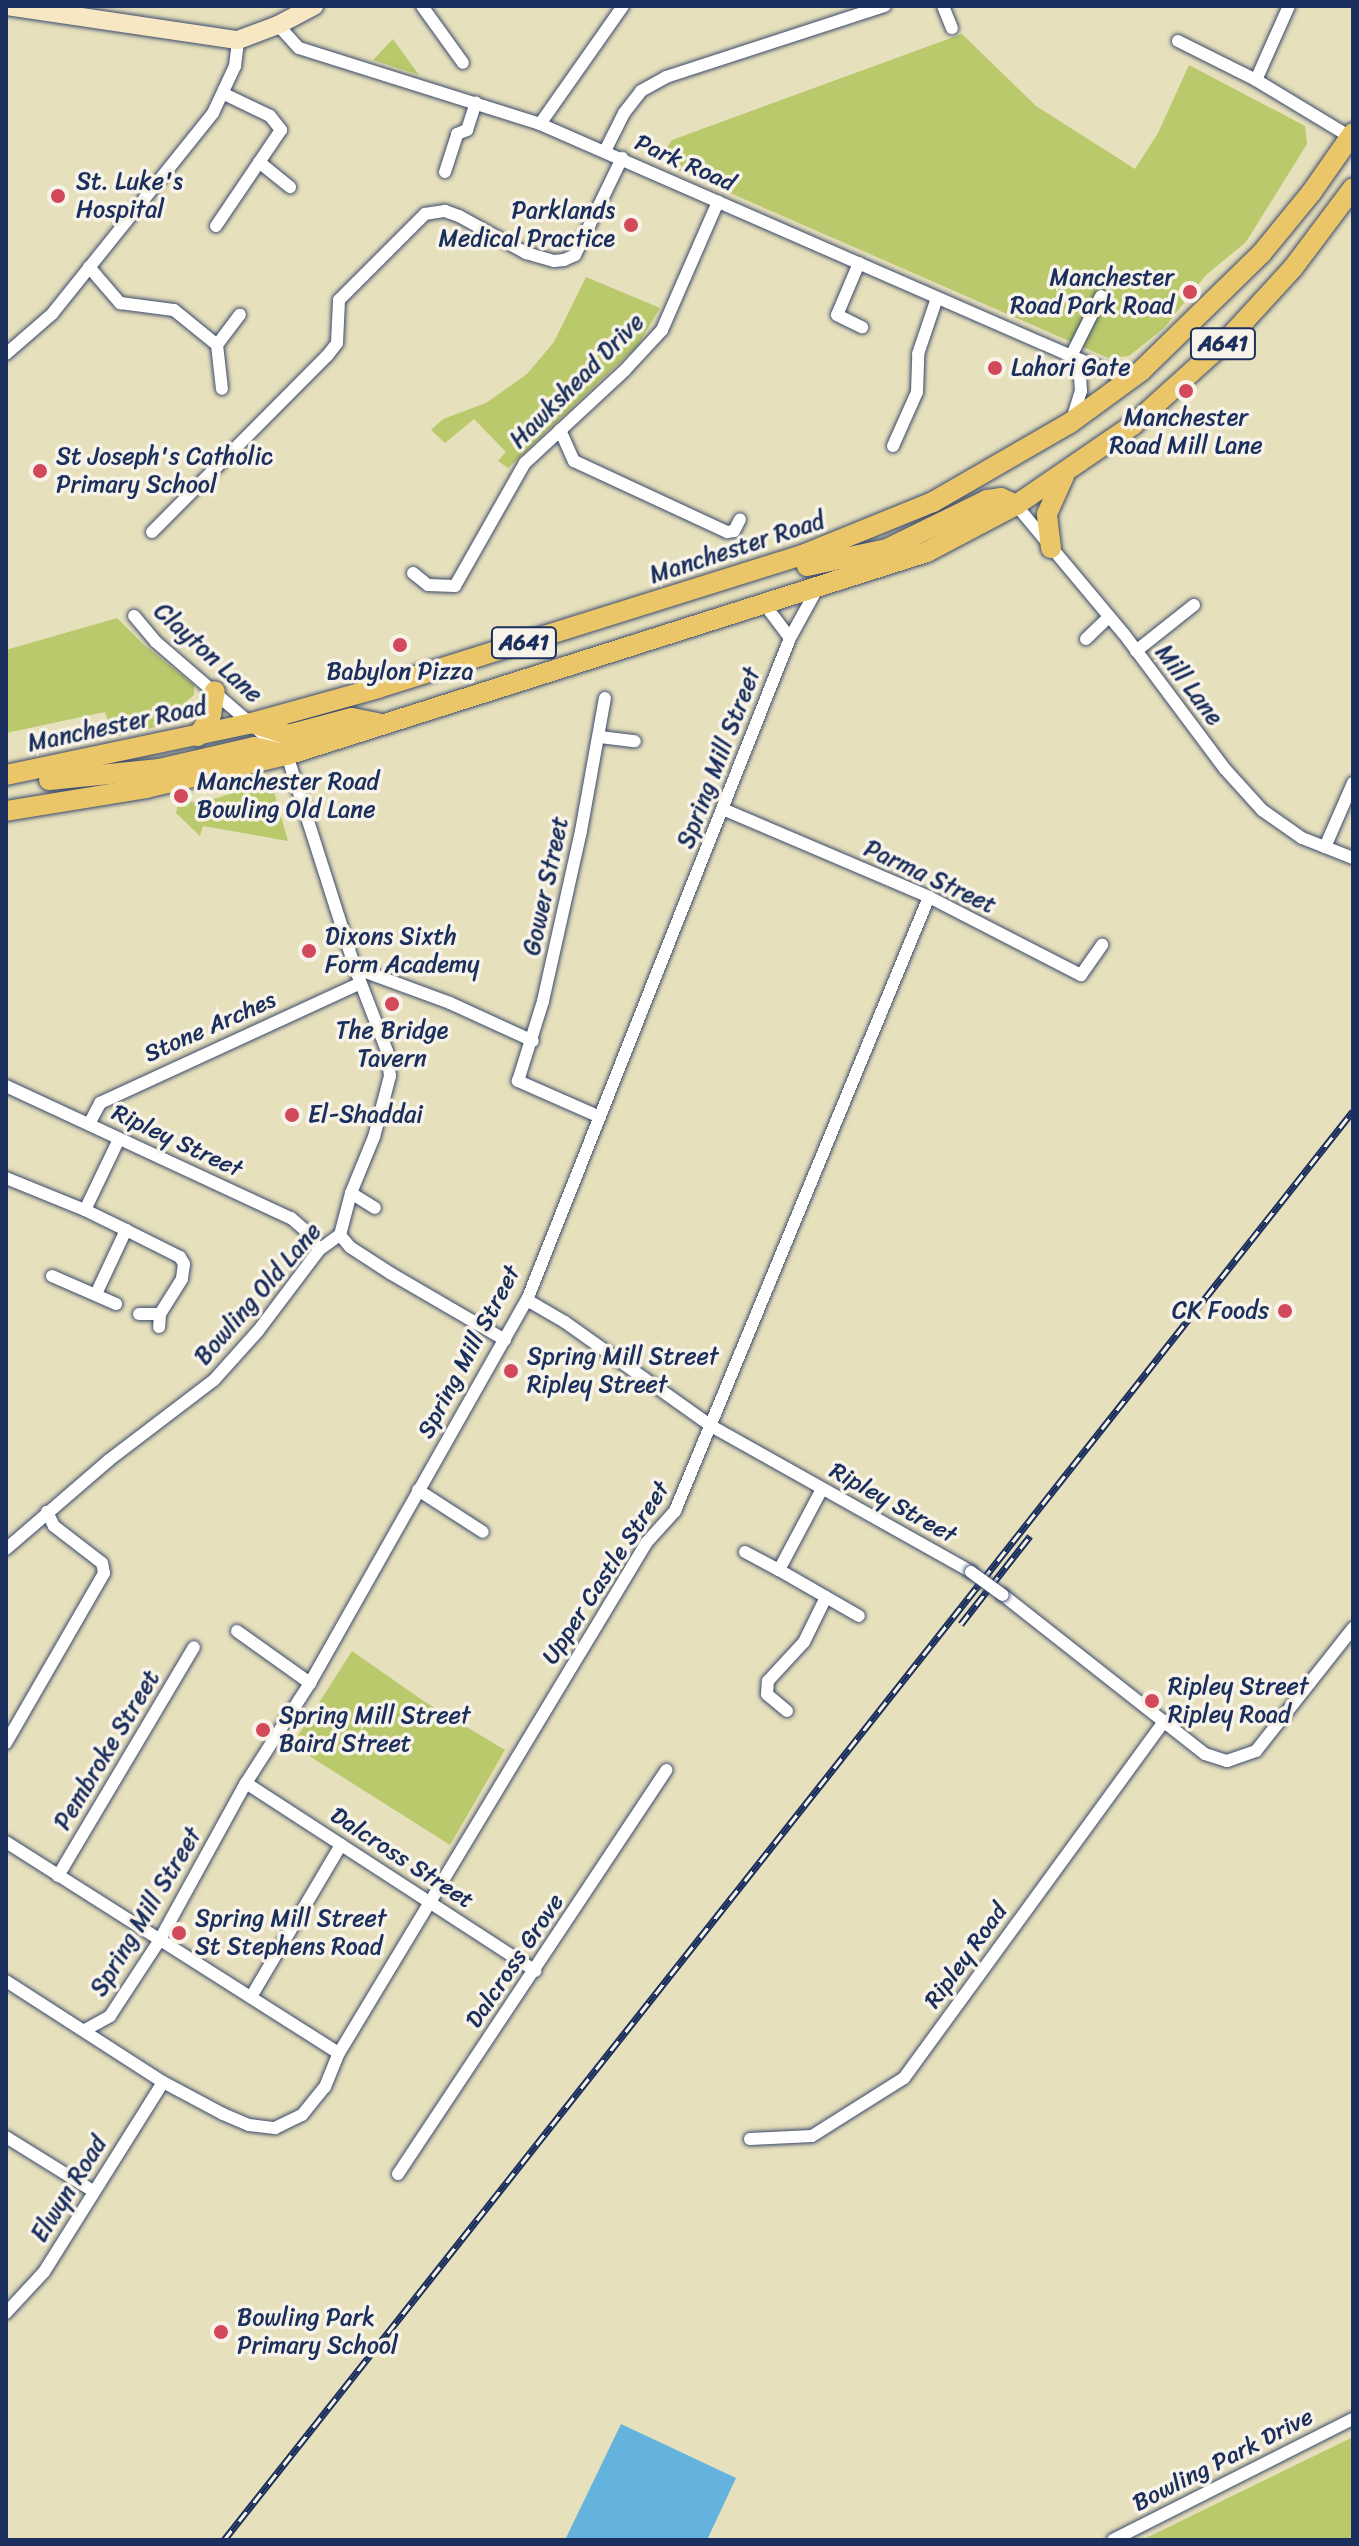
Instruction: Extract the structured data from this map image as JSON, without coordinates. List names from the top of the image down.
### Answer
{
  "streets": {
    "main road": ["A641", "Manchester Road"],
    "street": [
      "Park Road",
      "Hawkshead Drive",
      "Clayton Lane",
      "Mill Lane",
      "Spring Mill Street",
      "Parma Street",
      "Gower Street",
      "Stone Arches",
      "Ripley Street",
      "Bowling Old Lane",
      "Upper Castle Street",
      "Pembroke Street",
      "Dalcross Street",
      "Ripley Road",
      "Dalcross Grove",
      "Elwyn Road",
      "Bowling Park Drive"
    ]
  },
  "crossings": [
    ["Park Road", "Hawkshead Drive"],
    ["Park Road", "Manchester Road"],
    ["A641", "Clayton Lane"],
    ["A641", "Mill Lane"],
    ["A641", "Spring Mill Street"],
    ["A641", "Bowling Old Lane"],
    ["Manchester Road", "Clayton Lane"],
    ["Clayton Lane", "Bowling Old Lane"],
    ["Spring Mill Street", "Parma Street"],
    ["Spring Mill Street", "Gower Street"],
    ["Spring Mill Street", "Ripley Street"],
    ["Spring Mill Street", "Upper Castle Street"],
    ["Spring Mill Street", "Dalcross Street"],
    ["Parma Street", "Upper Castle Street"],
    ["Stone Arches", "Ripley Street"],
    ["Stone Arches", "Bowling Old Lane"],
    ["Ripley Street", "Bowling Old Lane"],
    ["Ripley Street", "Upper Castle Street"],
    ["Ripley Street", "Ripley Road"],
    ["Upper Castle Street", "Dalcross Street"],
    ["Upper Castle Street", "Elwyn Road"],
    ["Dalcross Street", "Dalcross Grove"]
  ],
  "places": [
    "St. Luke's Hospital",
    "Parklands Medical Practice",
    "Manchester Road Park Road",
    "Lahori Gate",
    "Manchester Road Mill Lane",
    "St Joseph's Catholic Primary School",
    "Babylon Pizza",
    "Manchester Road Bowling Old Lane",
    "Dixons Sixth Form Academy",
    "The Bridge Tavern",
    "El-Shaddai",
    "CK Foods",
    "Spring Mill Street Ripley Street",
    "Ripley Street Ripley Road",
    "Spring Mill Street Baird Street",
    "Spring Mill Street St Stephens Road",
    "Bowling Park Primary School"
  ]
}
